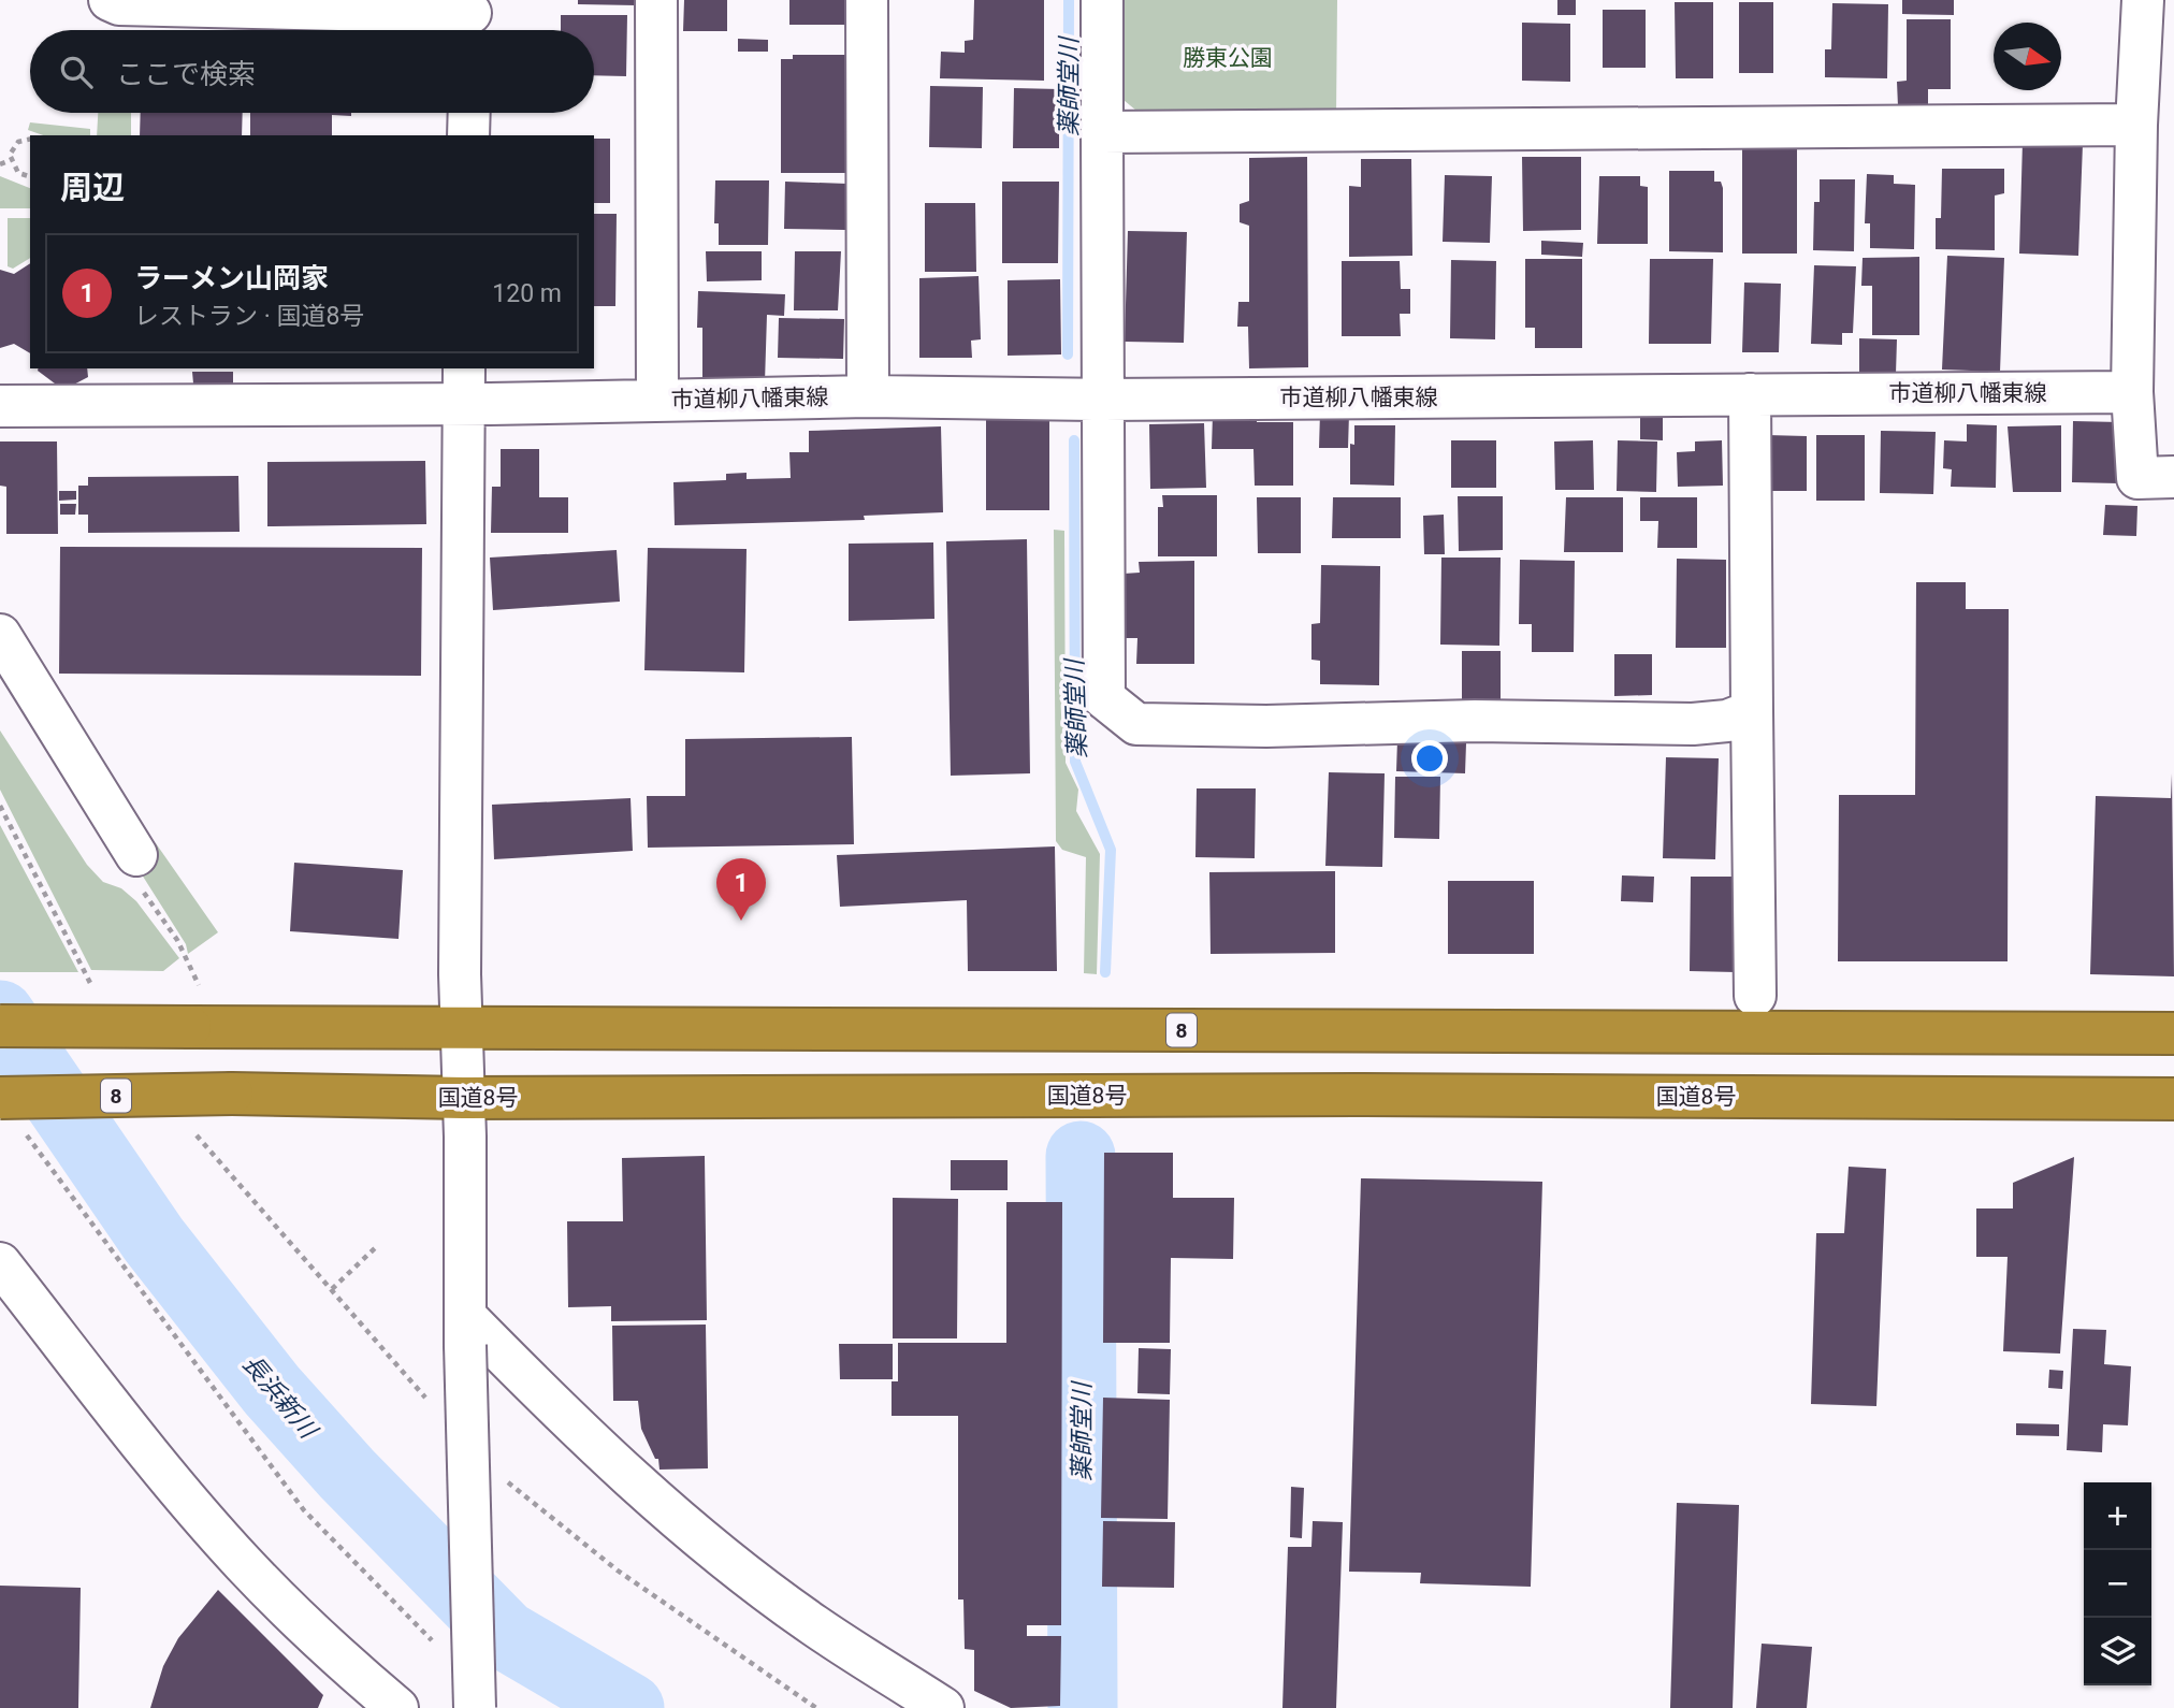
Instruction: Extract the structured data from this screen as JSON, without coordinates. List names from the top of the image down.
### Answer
{
  "streets": {
    "highway": ["8", "国道8号"],
    "street": ["市道柳八幡東線"]
  },
  "water": ["薬師堂川", "長浜新川"],
  "parks": ["勝東公園"],
  "north": "right",
  "page": {
    "search": "ここで検索",
    "heading": "周辺",
    "list": [
      {
        "mark": "1",
        "name": "ラーメン山岡家",
        "note": "レストラン · 国道8号",
        "value": "120 m"
      }
    ],
    "pins": "1",
    "map_buttons": ["+", "−"]
  }
}
